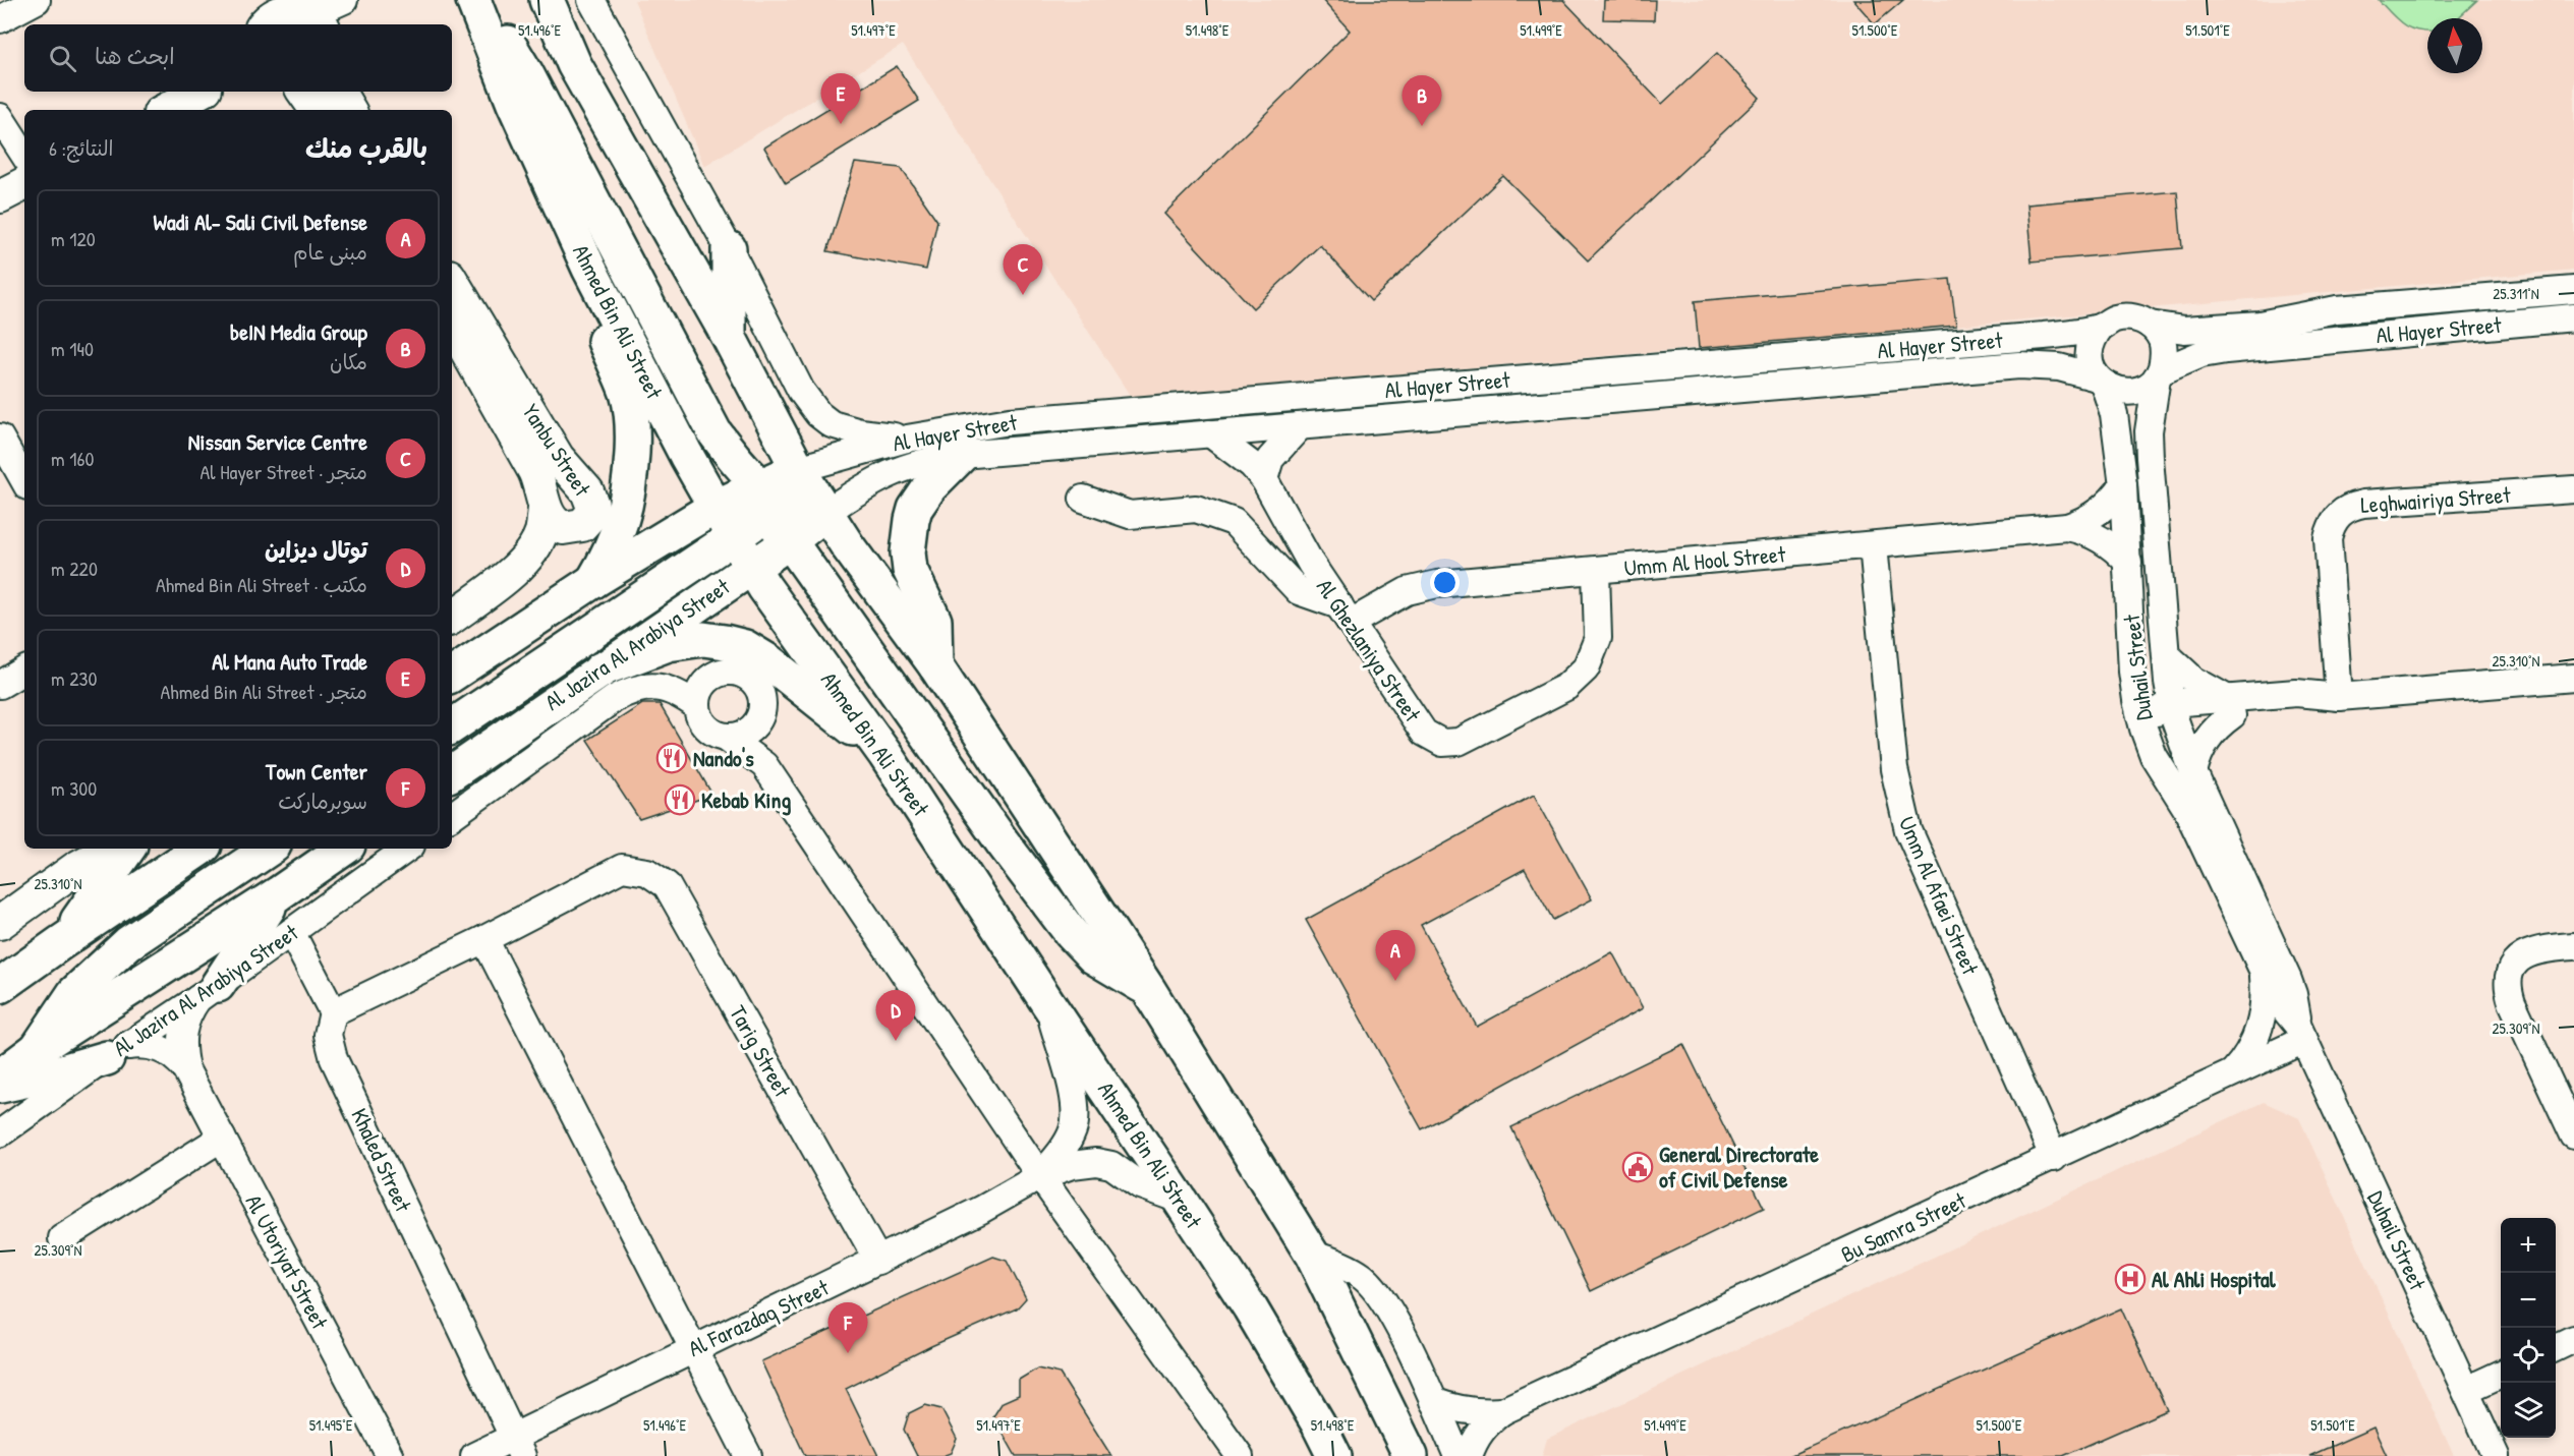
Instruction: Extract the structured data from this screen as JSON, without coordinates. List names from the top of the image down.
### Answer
{
  "streets": {
    "main road": ["Ahmed Bin Ali Street", "Al Jazira Al Arabiya Street"],
    "street": [
      "Al Hayer Street",
      "Yanbu Street",
      "Leghwairiya Street",
      "Umm Al Hool Street",
      "Al Ghezlaniya Street",
      "Duhail Street",
      "Umm Al Afaei Street",
      "Tarig Street",
      "Khaled Street",
      "Bu Samra Street",
      "Al Utoriyat Street",
      "Al Farazdaq Street"
    ]
  },
  "crossings": [
    ["Ahmed Bin Ali Street", "Al Jazira Al Arabiya Street"],
    ["Ahmed Bin Ali Street", "Al Farazdaq Street"],
    ["Al Hayer Street", "Al Jazira Al Arabiya Street"],
    ["Al Hayer Street", "Al Ghezlaniya Street"],
    ["Al Hayer Street", "Duhail Street"],
    ["Umm Al Hool Street", "Al Ghezlaniya Street"],
    ["Umm Al Hool Street", "Duhail Street"],
    ["Umm Al Hool Street", "Umm Al Afaei Street"],
    ["Al Jazira Al Arabiya Street", "Al Utoriyat Street"],
    ["Duhail Street", "Bu Samra Street"],
    ["Umm Al Afaei Street", "Bu Samra Street"],
    ["Tarig Street", "Al Farazdaq Street"],
    ["Khaled Street", "Al Farazdaq Street"]
  ],
  "places": {
    "restaurant": ["Nando's", "Kebab King"],
    "public building": ["General Directorate of Civil Defense"],
    "hospital": ["Al Ahli Hospital"]
  },
  "north": "top",
  "page": {
    "search": "ابحث هنا",
    "pins": [
      "E",
      "B",
      "C",
      "A",
      "D",
      "F"
    ],
    "heading": ["بالقرب منك", "النتائج: 6"],
    "list": [
      {
        "mark": "A",
        "name": "Wadi Al- Sali Civil Defense",
        "note": "مبنى عام",
        "value": "120 m"
      },
      {
        "mark": "B",
        "name": "beIN Media Group",
        "note": "مكان",
        "value": "140 m"
      },
      {
        "mark": "C",
        "name": "Nissan Service Centre",
        "note": "متجر · Al Hayer Street",
        "value": "160 m"
      },
      {
        "mark": "D",
        "name": "توتال ديزاين",
        "note": "مكتب · Ahmed Bin Ali Street",
        "value": "220 m"
      },
      {
        "mark": "E",
        "name": "Al Mana Auto Trade",
        "note": "متجر · Ahmed Bin Ali Street",
        "value": "230 m"
      },
      {
        "mark": "F",
        "name": "Town Center",
        "note": "سوبرماركت",
        "value": "300 m"
      }
    ],
    "map_buttons": ["+", "−"]
  },
  "coordinates": [
    "51.496°E",
    "51.497°E",
    "51.498°E",
    "51.499°E",
    "51.500°E",
    "51.501°E",
    "25.311°N",
    "25.310°N",
    "25.309°N",
    "51.495°E"
  ]
}
